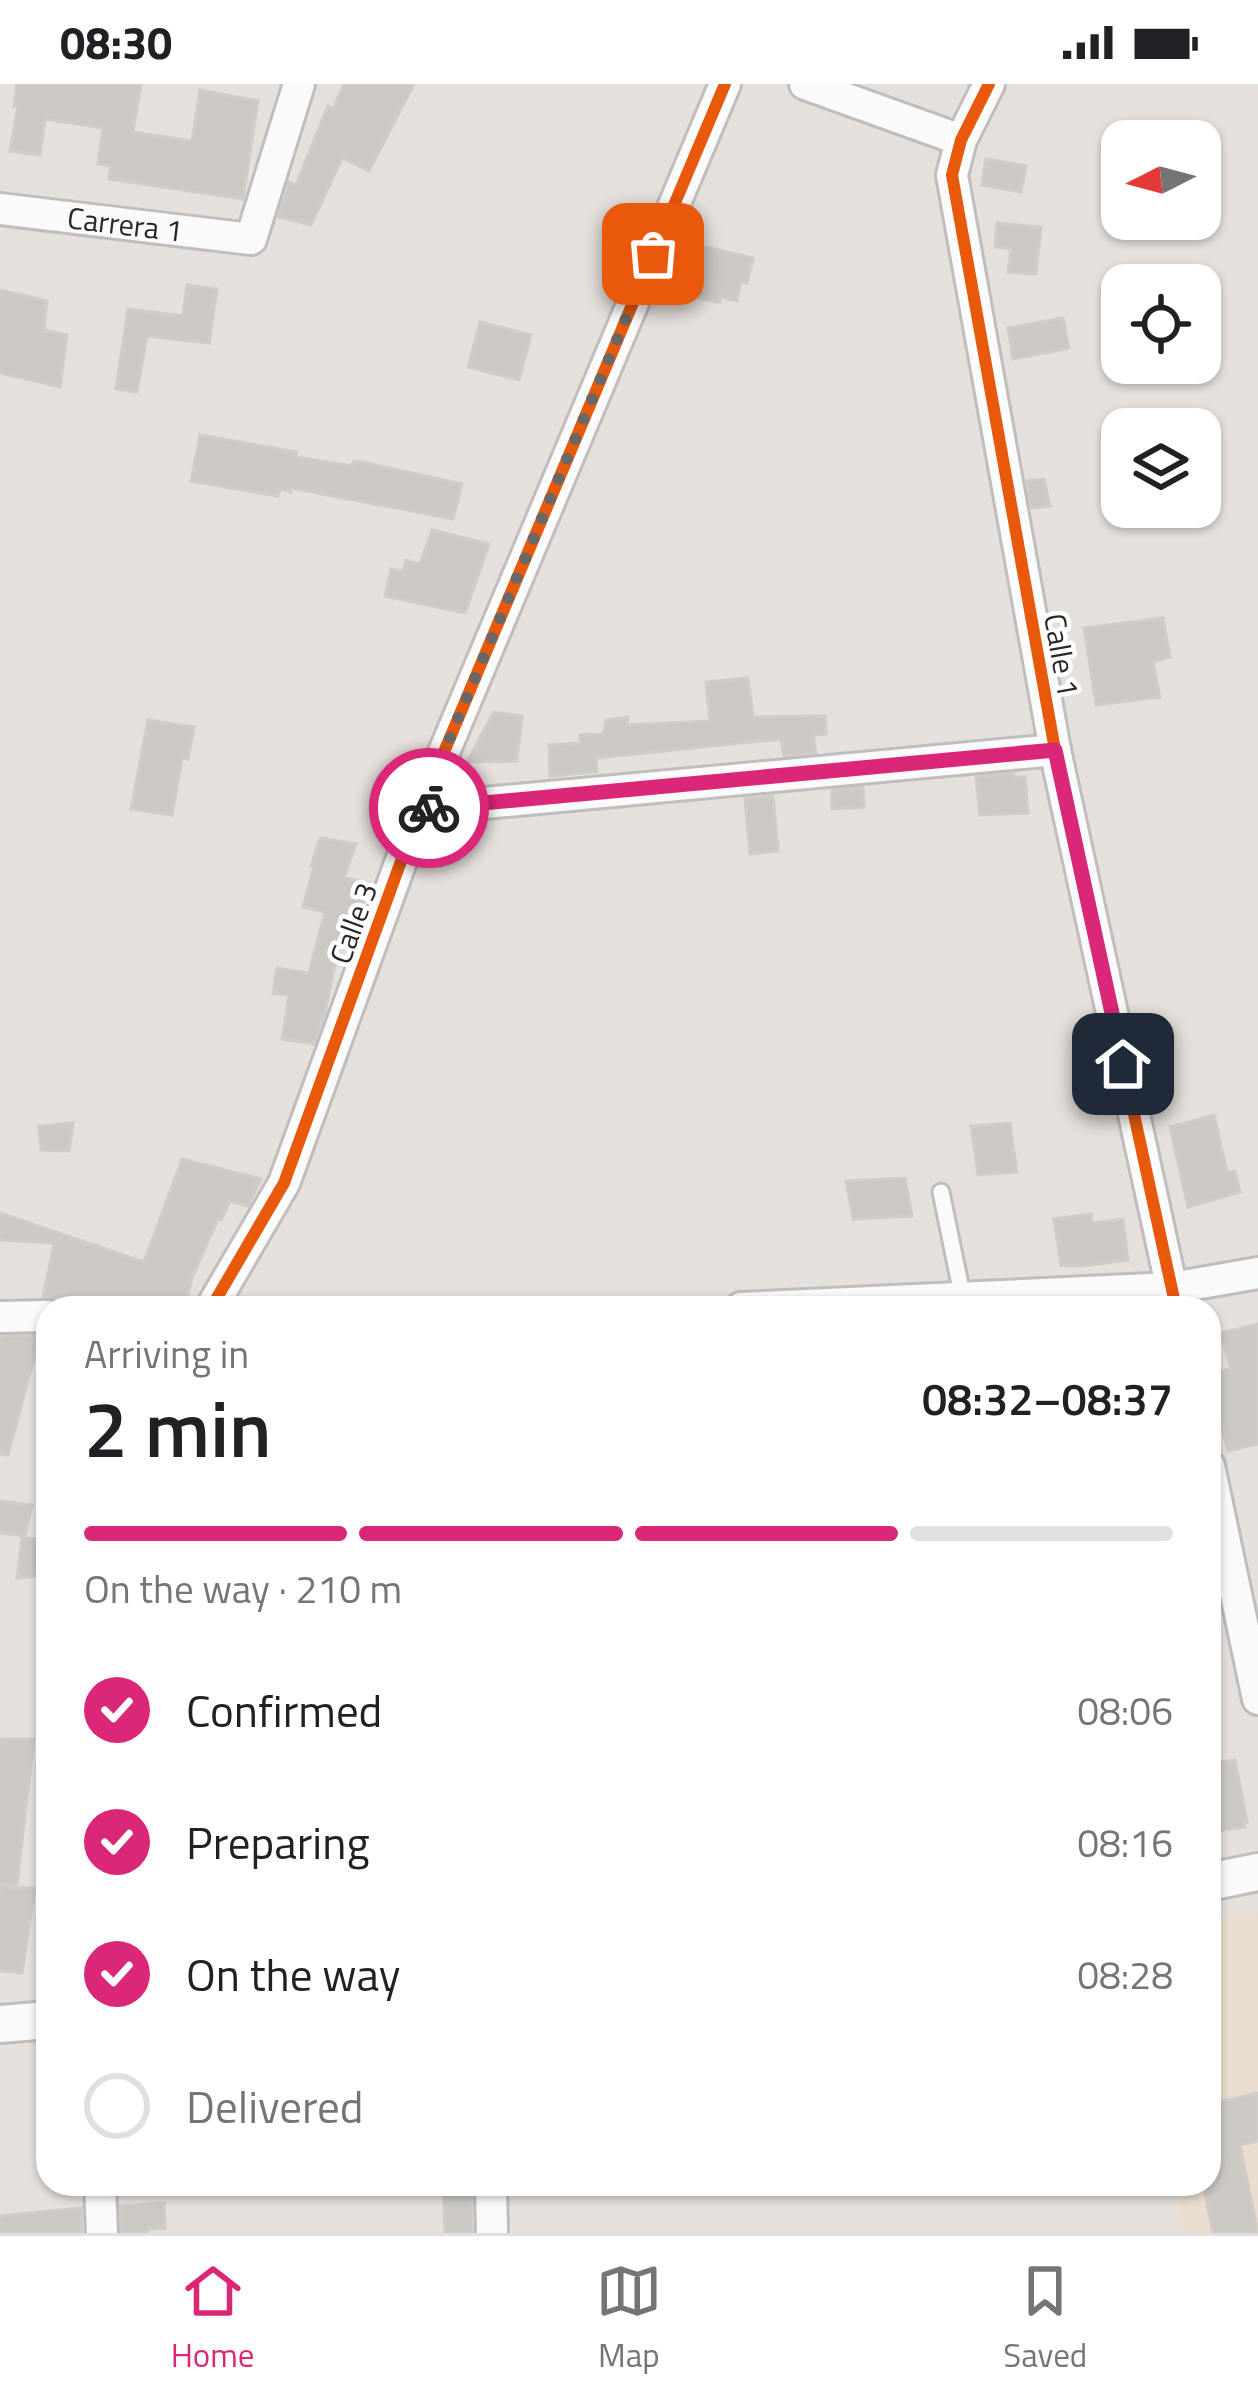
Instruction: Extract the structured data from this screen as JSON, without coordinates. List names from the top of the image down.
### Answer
{
  "streets": {
    "street": ["Carrera 1", "Calle 1", "Calle 3"]
  },
  "north": "left",
  "page": {
    "status": "08:30",
    "heading": ["2 min", "Arriving in", "08:32–08:37"],
    "bar": "On the way · 210 m",
    "list": [
      ["Confirmed", "08:06"],
      ["Preparing", "08:16"],
      ["On the way", "08:28"],
      "Delivered"
    ],
    "tabs": ["Home", "Map", "Saved"]
  }
}
